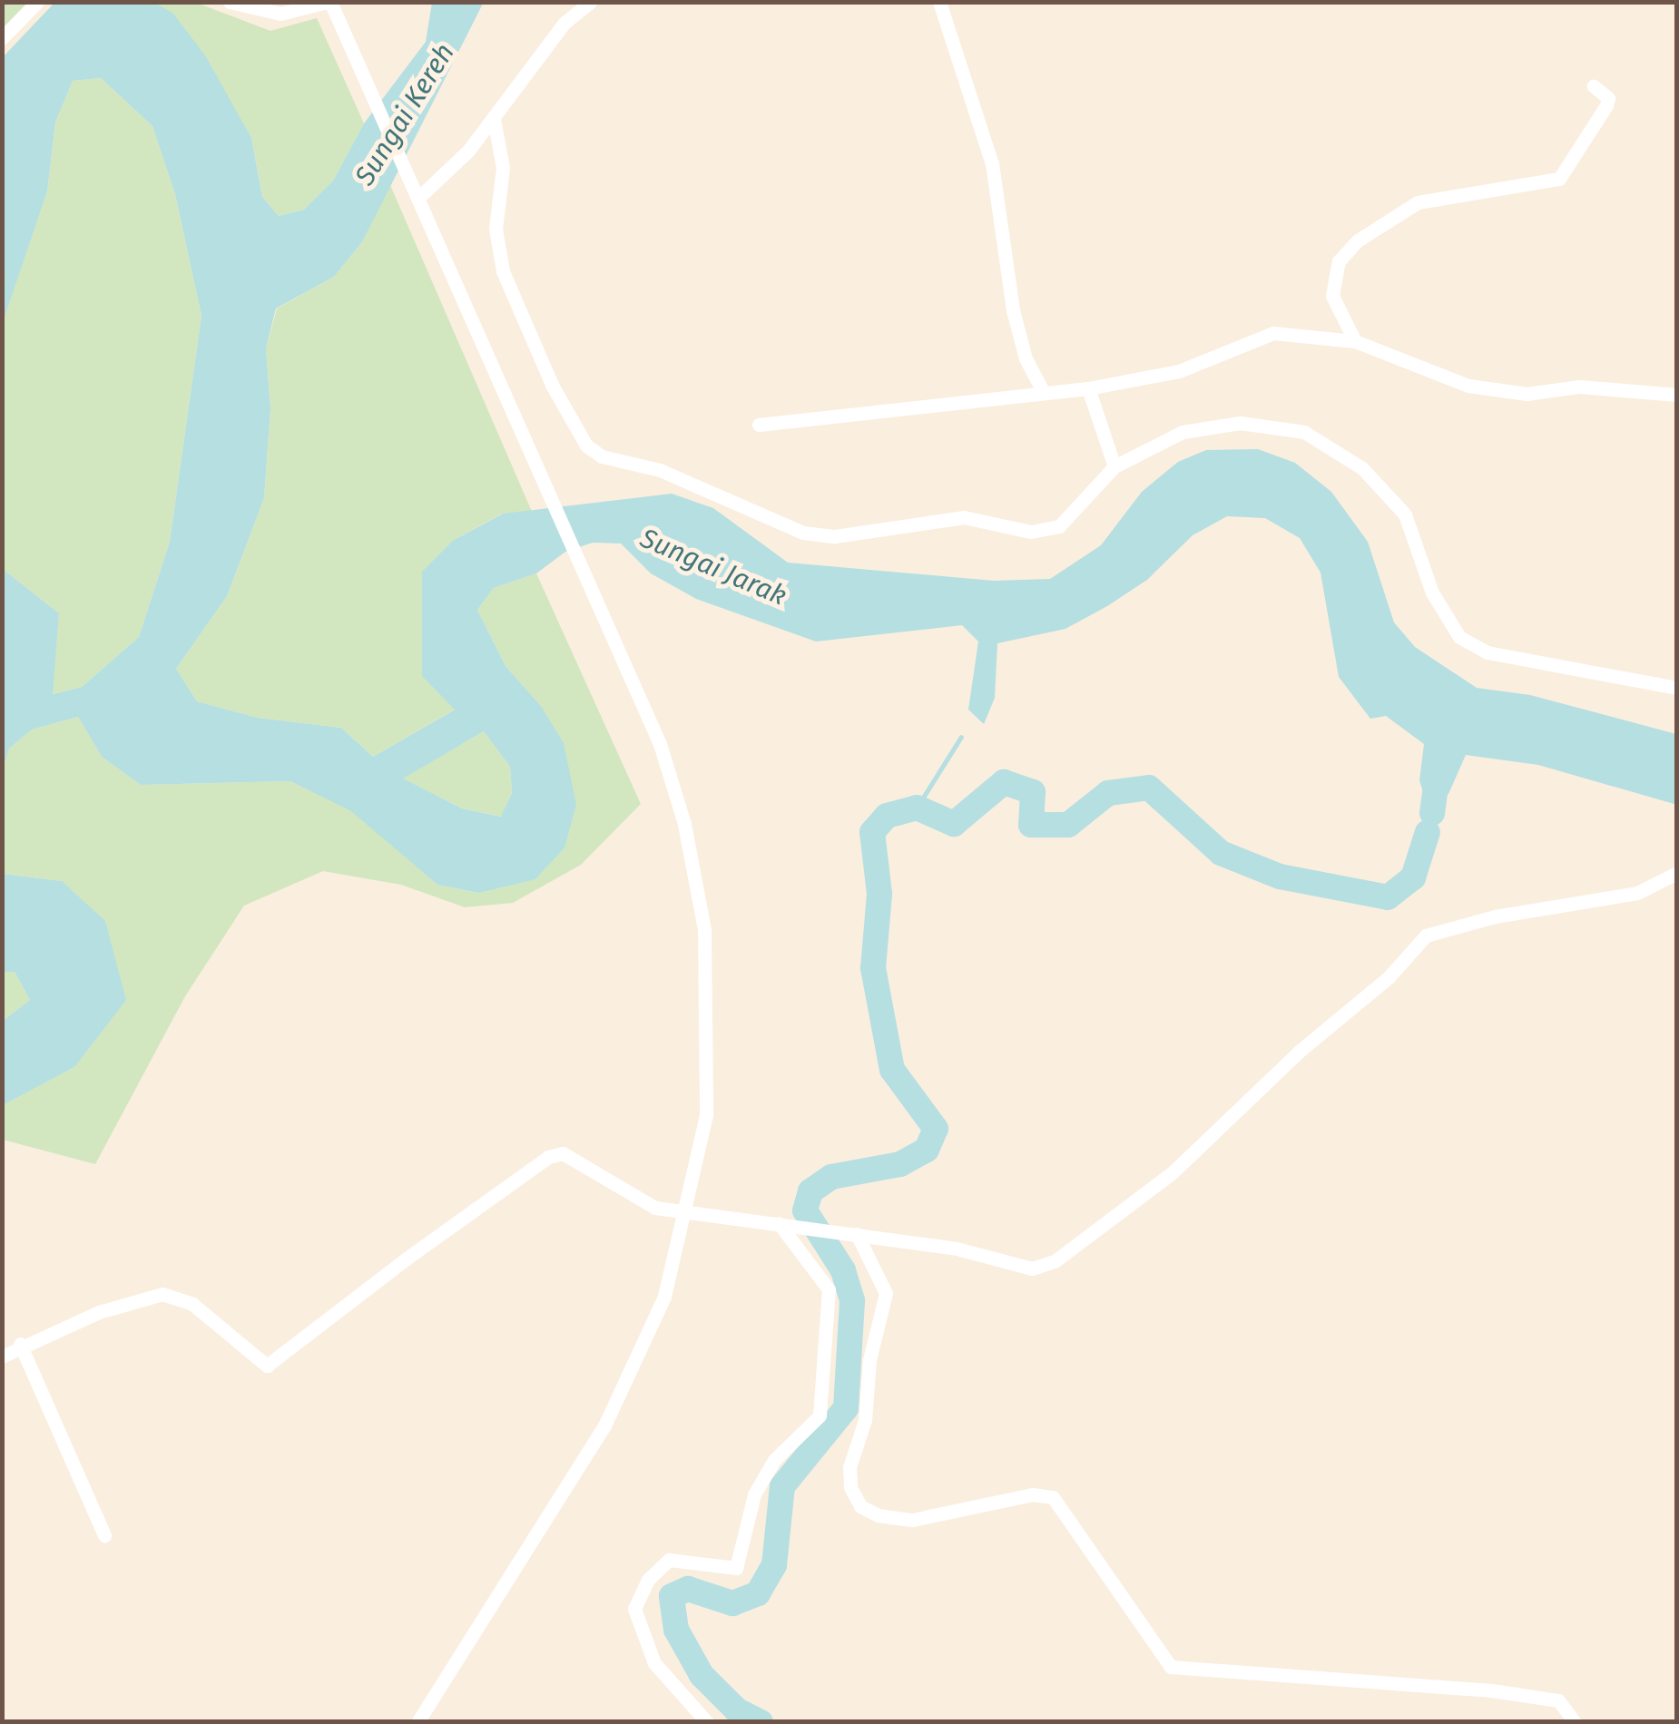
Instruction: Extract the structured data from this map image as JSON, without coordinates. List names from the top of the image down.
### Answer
{
  "water": ["Sungai Kereh", "Sungai Jarak"]
}
